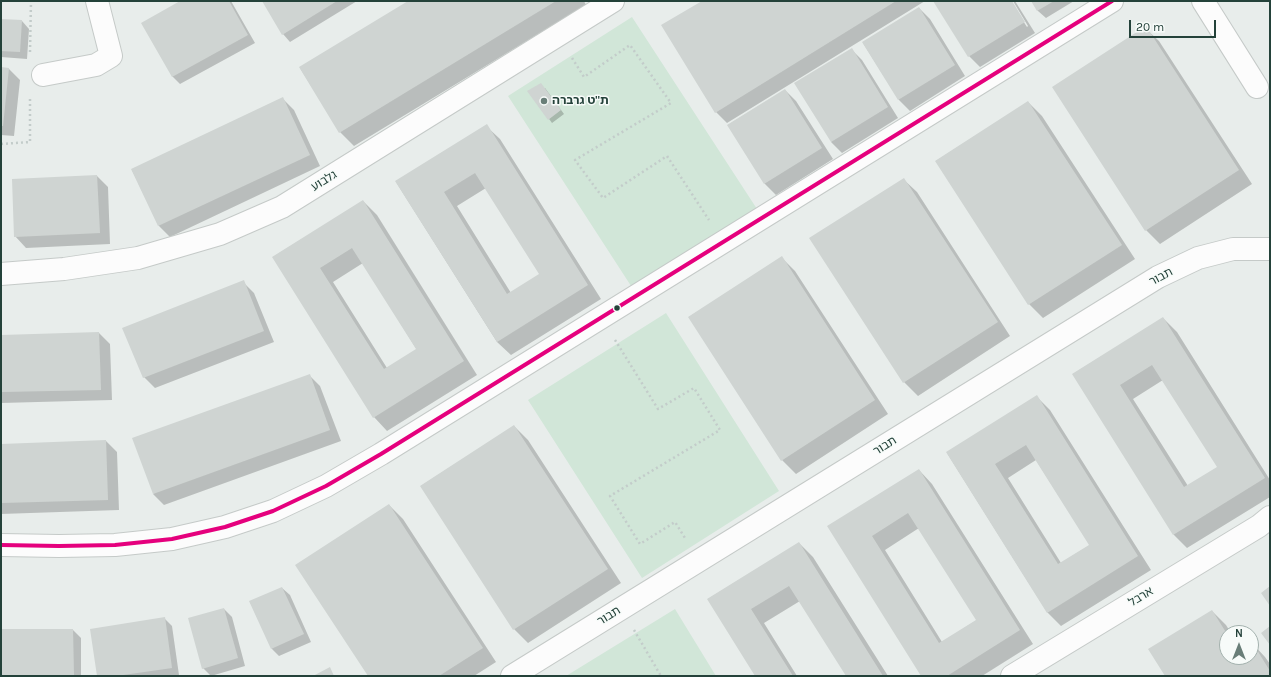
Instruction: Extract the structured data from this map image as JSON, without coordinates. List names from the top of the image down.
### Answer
{
  "streets": {
    "street": ["גלבוע", "תבור", "ארבל"]
  },
  "places": ["ת\"ט גרברה"],
  "scale_bar": "20 m",
  "north": "top"
}
